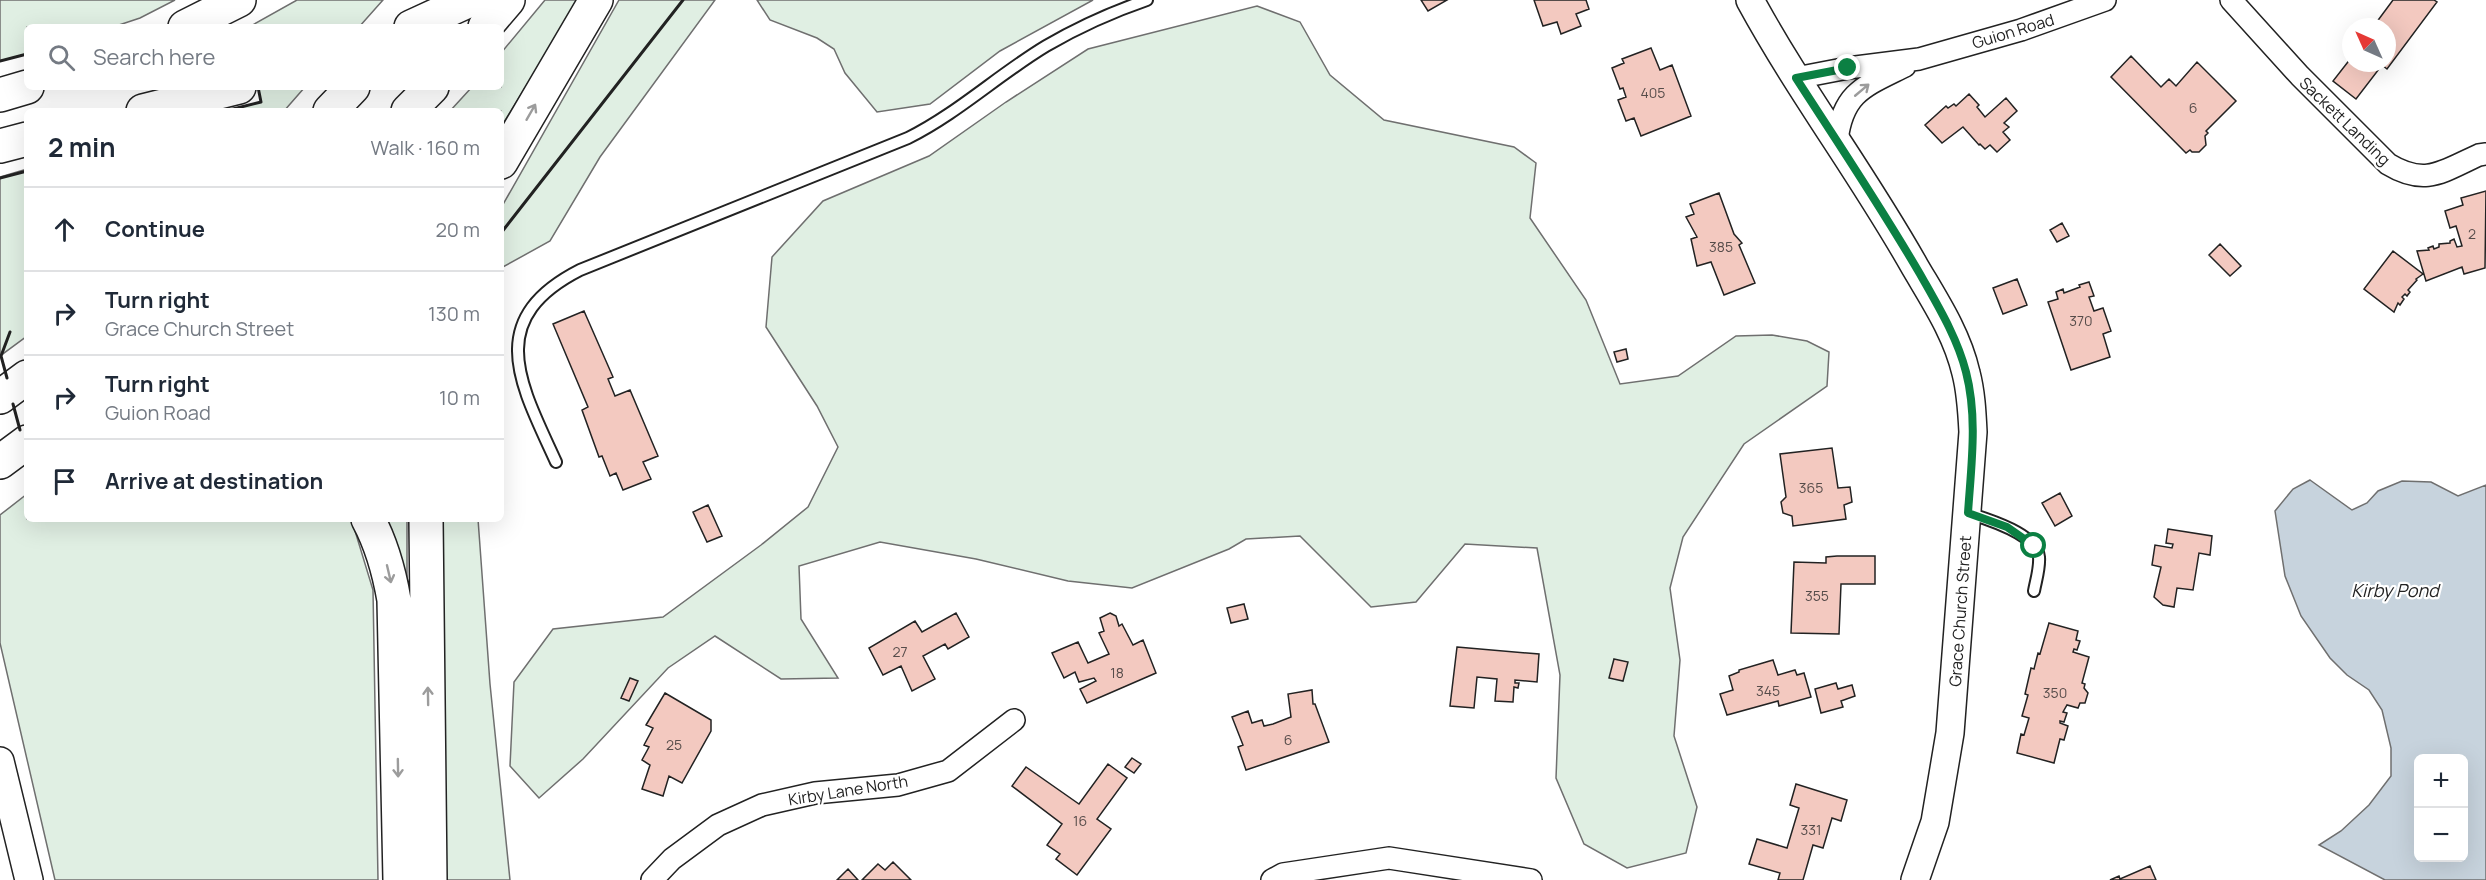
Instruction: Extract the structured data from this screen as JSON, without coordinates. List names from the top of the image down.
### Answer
{
  "streets": {
    "street": [
      "Guion Road",
      "Sackett Landing",
      "Grace Church Street",
      "Kirby Lane North"
    ]
  },
  "crossings": [
    ["Guion Road", "Grace Church Street"]
  ],
  "water": ["Kirby Pond"],
  "house_numbers": [
    "405",
    "6",
    "2",
    "385",
    "370",
    "365",
    "355",
    "27",
    "18",
    "345",
    "350",
    "6",
    "25",
    "16",
    "331"
  ],
  "north": "top left",
  "page": {
    "search": "Search here",
    "heading": ["2 min", "Walk · 160 m"],
    "list": [
      ["Continue", "20 m"],
      ["Turn right", "Grace Church Street", "130 m"],
      ["Turn right", "Guion Road", "10 m"],
      "Arrive at destination"
    ],
    "map_buttons": ["+", "−"]
  }
}
